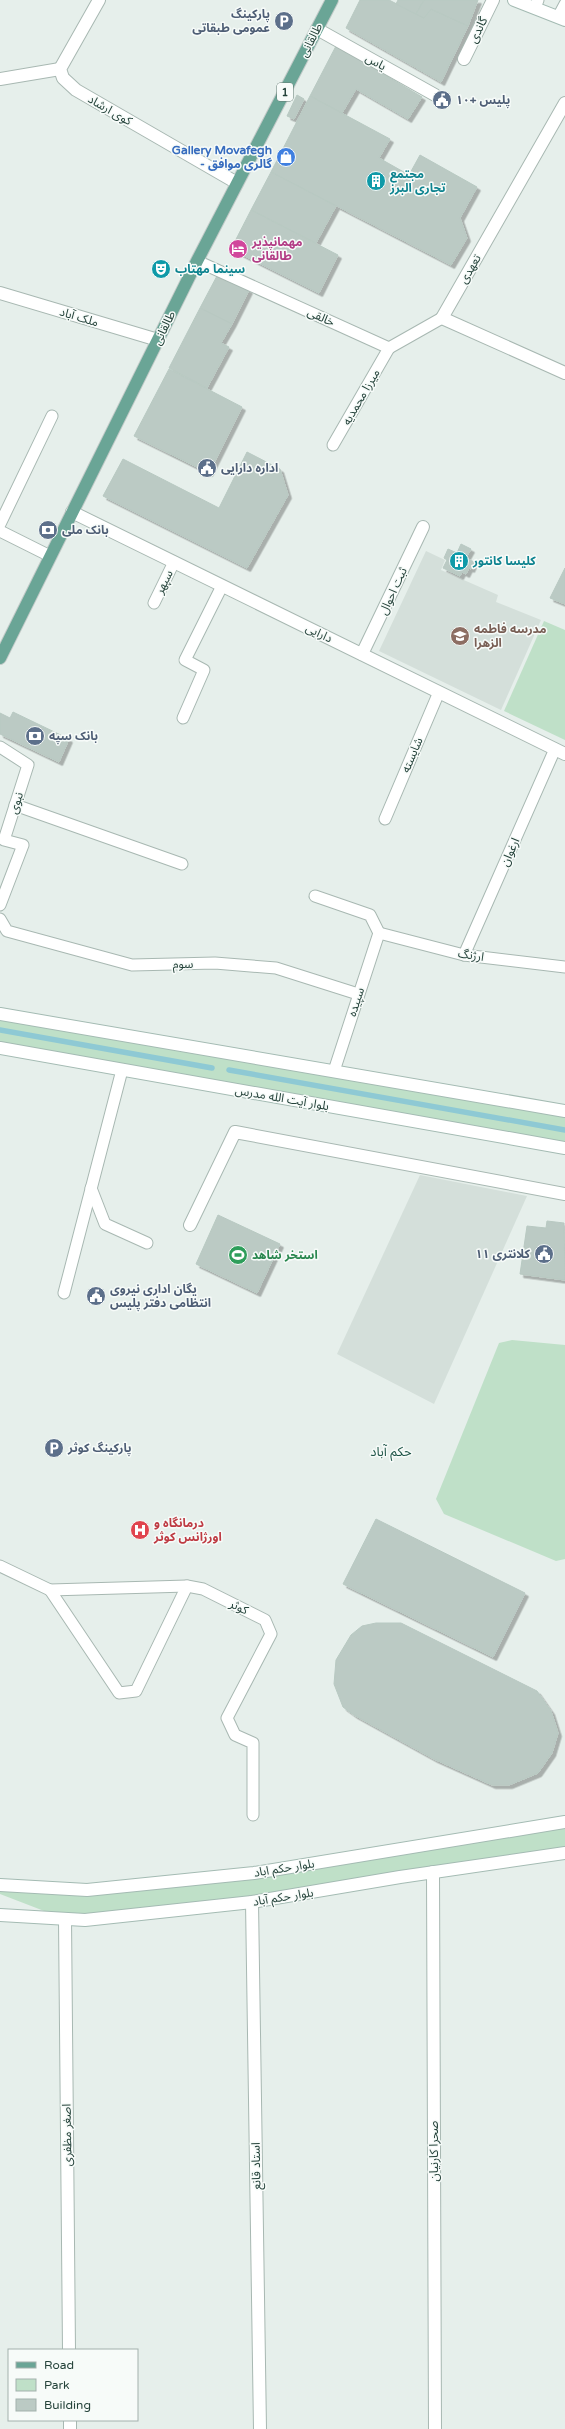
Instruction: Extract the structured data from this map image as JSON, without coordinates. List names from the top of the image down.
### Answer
{
  "streets": {
    "main road": ["طالقانی", "1"],
    "street": [
      "گاندی",
      "یاس",
      "کوی ارشاد",
      "تعهدی",
      "ملک آباد",
      "ثبت احوال",
      "دارایی",
      "بلوار آیت الله مدرس",
      "بلوار حکم اباد",
      "بلوار حکم آباد",
      "اصغر مظفری",
      "صحرا کارنیان",
      "استاد قانع"
    ],
    "lane": [
      "خالقی",
      "میرزا محمدیه",
      "سپهر",
      "شایسته",
      "نبوی",
      "ارغوان",
      "ارژنگ",
      "سوم",
      "سپیده",
      "کوثر"
    ]
  },
  "crossings": [
    ["طالقانی", "یاس"],
    ["طالقانی", "کوی ارشاد"],
    ["طالقانی", "ملک آباد"],
    ["طالقانی", "خالقی"],
    ["طالقانی", "دارایی"],
    ["خالقی", "میرزا محمدیه"],
    ["سپهر", "دارایی"],
    ["ثبت احوال", "دارایی"],
    ["دارایی", "شایسته"],
    ["دارایی", "ارغوان"],
    ["ارغوان", "ارژنگ"],
    ["ارژنگ", "سپیده"],
    ["سوم", "سپیده"],
    ["بلوار حکم آباد", "اصغر مظفری"],
    ["بلوار حکم آباد", "صحرا کارنیان"],
    ["بلوار حکم آباد", "استاد قانع"]
  ],
  "districts": ["حکم آباد"],
  "places": {
    "parking": ["پارکینگ عمومی طبقاتی", "پارکینگ کوثر"],
    "public building": [
      "پلیس +۱۰",
      "اداره دارایی",
      "کلانتری ۱۱",
      "یگان اداری نیروی انتظامی دفتر پلیس"
    ],
    "shop": ["Gallery Movafegh - گالری موافق"],
    "building": ["مجتمع تجاری البرز", "کلیسا کانتور"],
    "hotel": ["مهمانپذیر طالقانی"],
    "theatre": ["سینما مهتاب"],
    "bank": ["بانک ملی", "بانک سپه"],
    "school or university": ["مدرسه فاطمه الزهرا"],
    "sports": ["استخر شاهد"],
    "hospital": ["درمانگاه و اورژانس کوثر"]
  },
  "legend": ["Road", "Park", "Building"]
}
